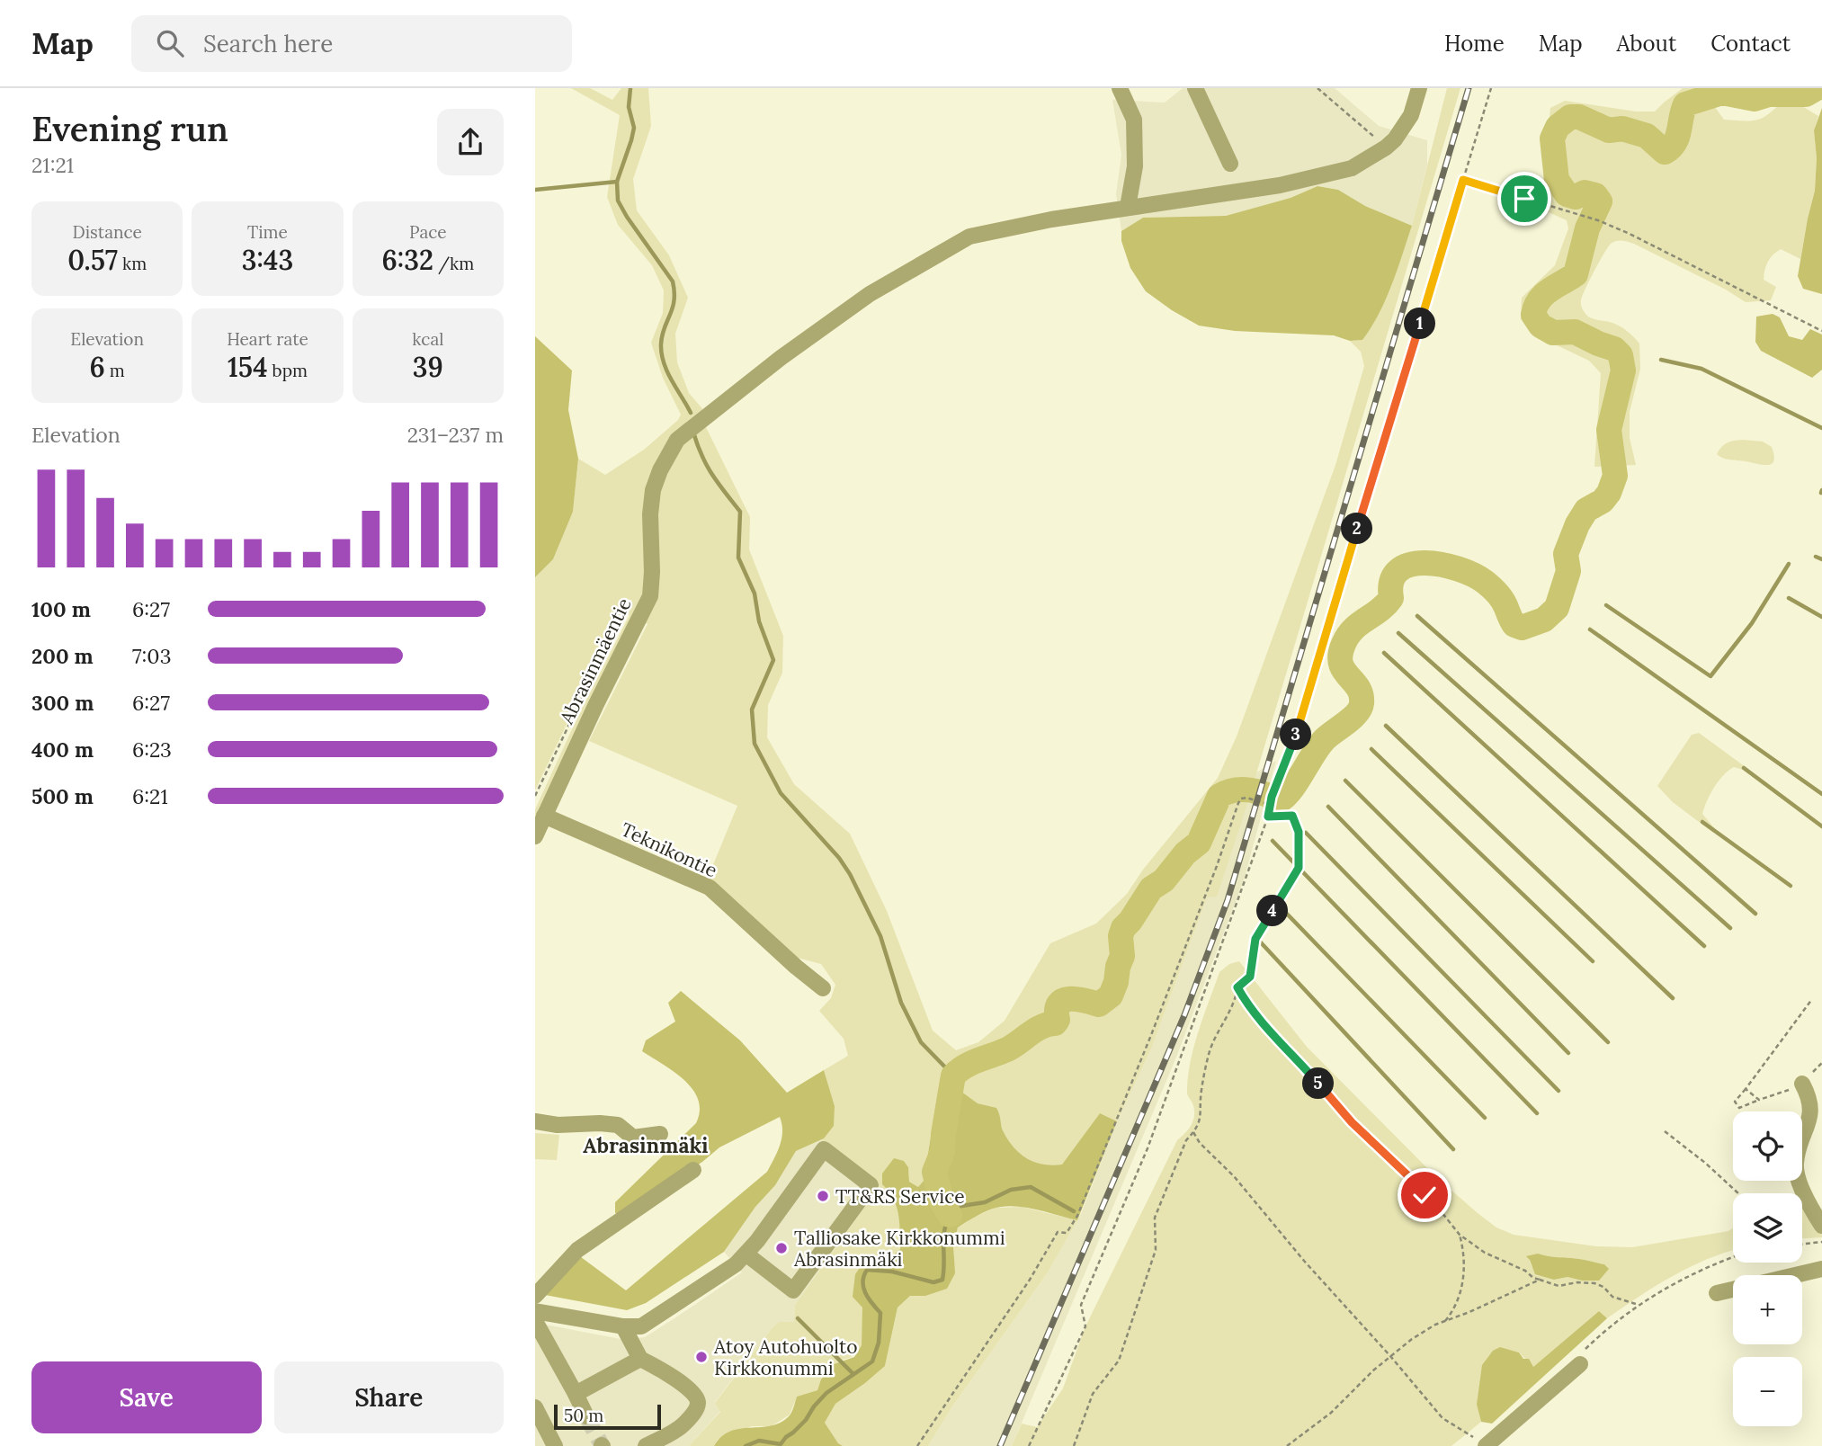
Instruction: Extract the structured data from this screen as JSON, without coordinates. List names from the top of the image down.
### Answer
{
  "streets": {
    "street": ["Abrasinmäentie", "Teknikontie"]
  },
  "crossings": [
    ["Abrasinmäentie", "Teknikontie"]
  ],
  "districts": ["Abrasinmäki"],
  "places": ["TT&RS Service", "Talliosake Kirkkonummi Abrasinmäki", "Atoy Autohuolto Kirkkonummi"],
  "scale_bar": "50 m",
  "page": {
    "header": "Map",
    "search": "Search here",
    "nav": [
      "Home",
      "Map",
      "About",
      "Contact"
    ],
    "heading": ["Evening run", "21:21"],
    "stats": [
      ["Distance", "0.57 km"],
      ["Time", "3:43"],
      ["Pace", "6:32 /km"],
      ["Elevation", "6 m"],
      ["Heart rate", "154 bpm"],
      ["kcal", "39"]
    ],
    "pins": [
      "1",
      "2",
      "3",
      "4",
      "5"
    ],
    "chart": ["Elevation", "231–237 m"],
    "list": [
      {
        "name": "100 m",
        "note": "6:27"
      },
      {
        "name": "200 m",
        "note": "7:03"
      },
      {
        "name": "300 m",
        "note": "6:27"
      },
      {
        "name": "400 m",
        "note": "6:23"
      },
      {
        "name": "500 m",
        "note": "6:21"
      }
    ],
    "map_buttons": ["+", "−"],
    "buttons": ["Save", "Share"],
    "scale": "50 m"
  }
}
